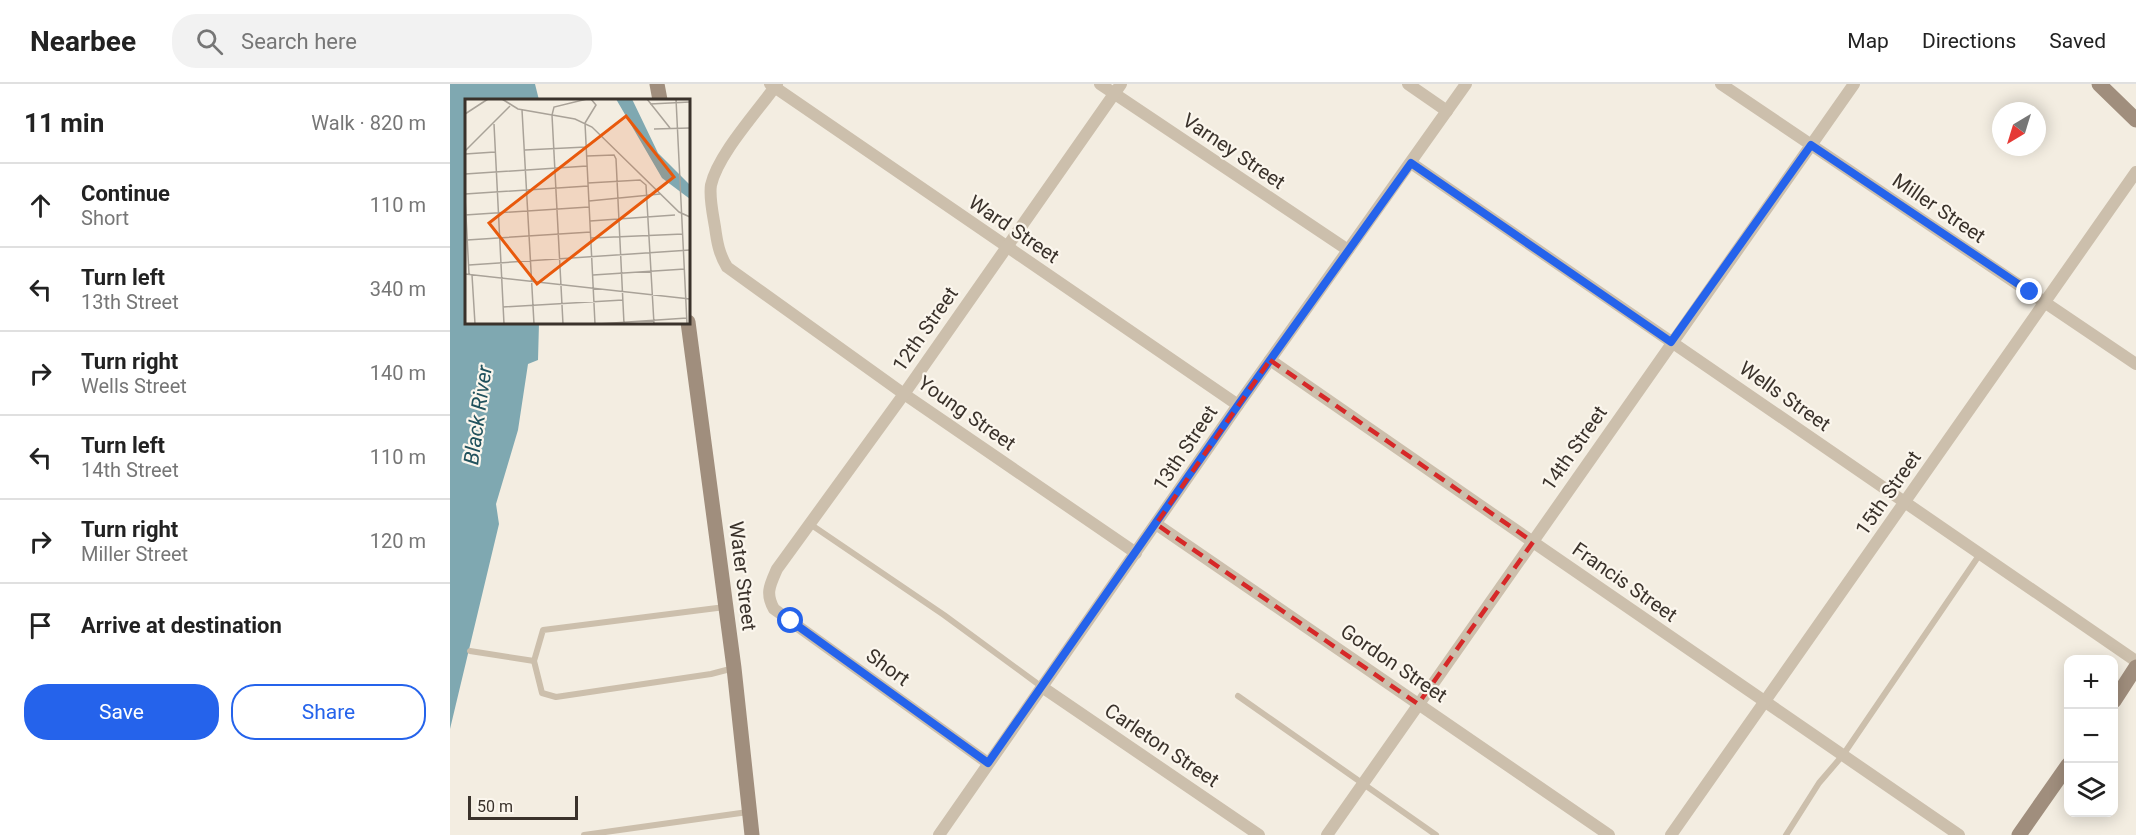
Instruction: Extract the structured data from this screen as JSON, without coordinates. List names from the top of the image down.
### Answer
{
  "streets": {
    "street": [
      "Varney Street",
      "Miller Street",
      "Ward Street",
      "12th Street",
      "Wells Street",
      "Young Street",
      "13th Street",
      "14th Street",
      "15th Street",
      "Water Street",
      "Francis Street",
      "Gordon Street",
      "Short",
      "Carleton Street"
    ]
  },
  "crossings": [
    ["Varney Street", "12th Street"],
    ["Varney Street", "13th Street"],
    ["Miller Street", "14th Street"],
    ["Miller Street", "15th Street"],
    ["Ward Street", "12th Street"],
    ["Ward Street", "Young Street"],
    ["Ward Street", "13th Street"],
    ["12th Street", "Young Street"],
    ["12th Street", "Short"],
    ["Wells Street", "13th Street"],
    ["Wells Street", "14th Street"],
    ["Wells Street", "15th Street"],
    ["Young Street", "13th Street"],
    ["13th Street", "Francis Street"],
    ["13th Street", "Gordon Street"],
    ["13th Street", "Short"],
    ["13th Street", "Carleton Street"],
    ["14th Street", "Francis Street"],
    ["14th Street", "Gordon Street"],
    ["15th Street", "Francis Street"]
  ],
  "water": ["Black River"],
  "scale_bar": "50 m",
  "north": "bottom left",
  "page": {
    "header": "Nearbee",
    "search": "Search here",
    "nav": ["Map", "Directions", "Saved"],
    "heading": ["11 min", "Walk · 820 m"],
    "list": [
      ["Continue", "Short", "110 m"],
      ["Turn left", "13th Street", "340 m"],
      ["Turn right", "Wells Street", "140 m"],
      ["Turn left", "14th Street", "110 m"],
      ["Turn right", "Miller Street", "120 m"],
      "Arrive at destination"
    ],
    "map_buttons": ["+", "−"],
    "buttons": ["Save", "Share"],
    "scale": "50 m"
  }
}
